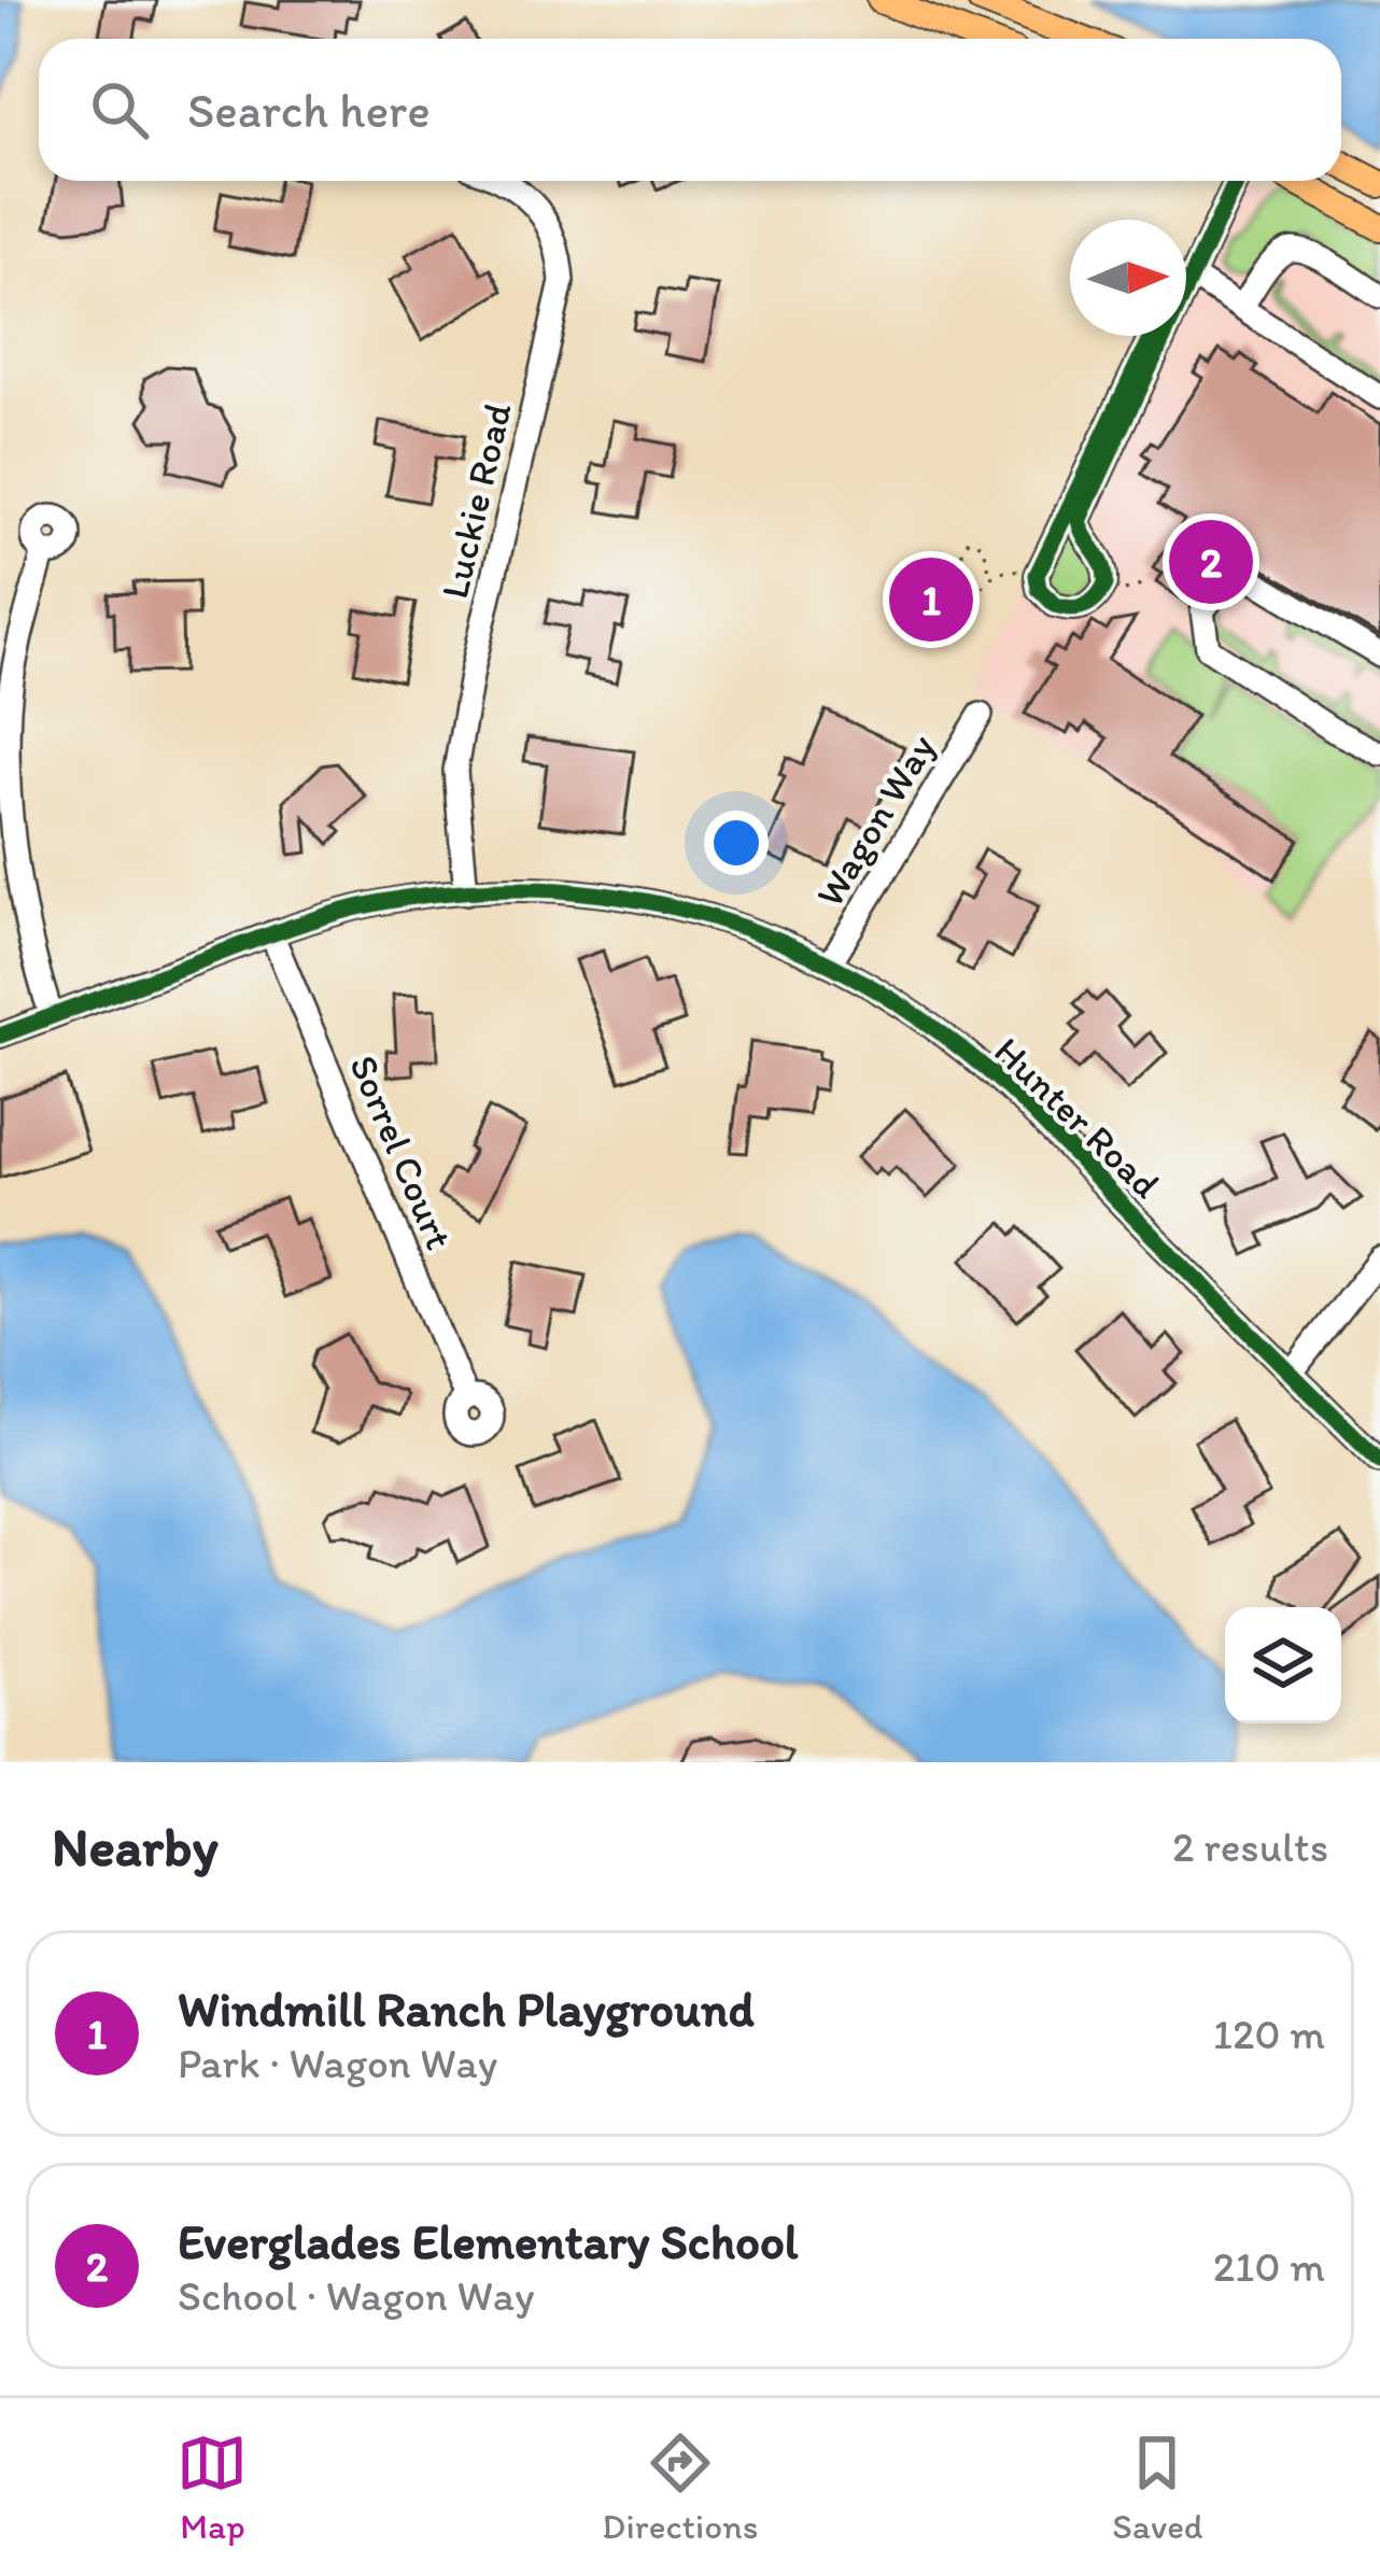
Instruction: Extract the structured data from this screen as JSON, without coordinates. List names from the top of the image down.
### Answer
{
  "streets": {
    "street": [
      "Luckie Road",
      "Wagon Way",
      "Hunter Road",
      "Sorrel Court"
    ]
  },
  "crossings": [
    ["Luckie Road", "Hunter Road"],
    ["Wagon Way", "Hunter Road"],
    ["Hunter Road", "Sorrel Court"]
  ],
  "north": "right",
  "page": {
    "search": "Search here",
    "pins": ["2", "1"],
    "heading": ["Nearby", "2 results"],
    "list": [
      {
        "mark": "1",
        "name": "Windmill Ranch Playground",
        "note": "Park · Wagon Way",
        "value": "120 m"
      },
      {
        "mark": "2",
        "name": "Everglades Elementary School",
        "note": "School · Wagon Way",
        "value": "210 m"
      }
    ],
    "nav": ["Map", "Directions", "Saved"]
  }
}
